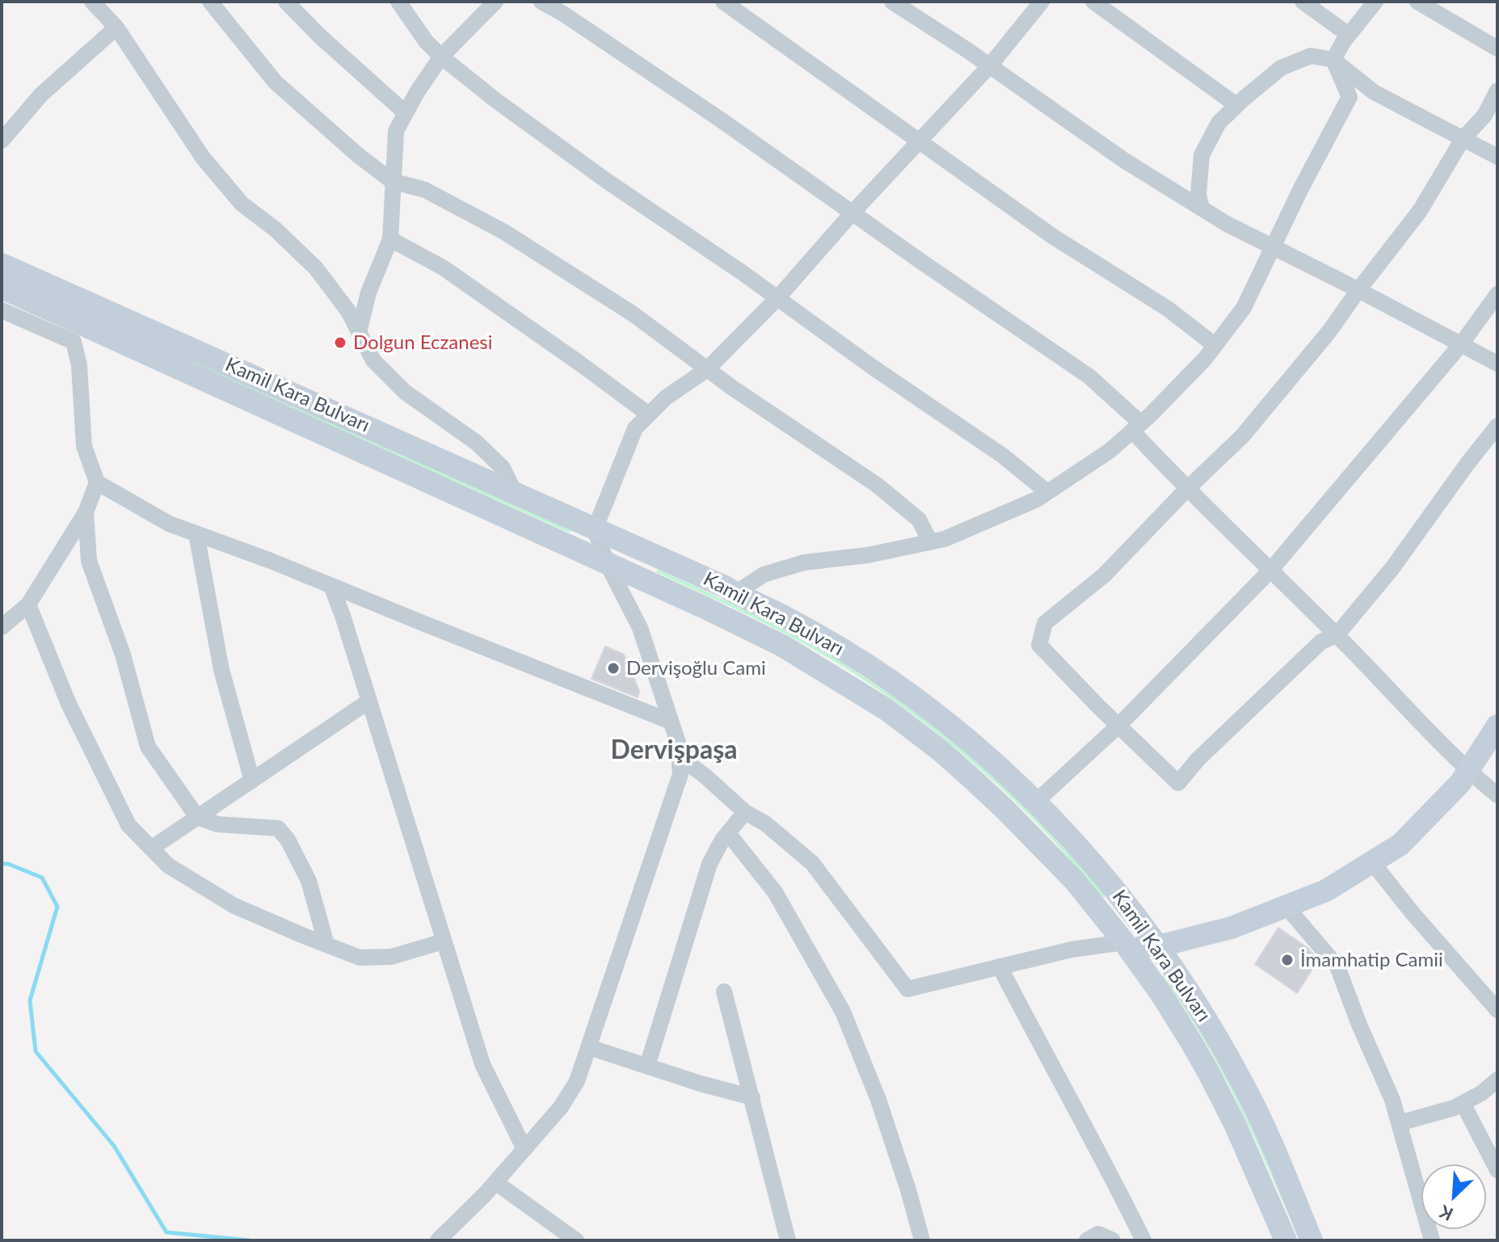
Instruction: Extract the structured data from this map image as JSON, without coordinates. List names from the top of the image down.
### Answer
{
  "streets": {
    "main road": ["Kamil Kara Bulvarı"]
  },
  "districts": ["Dervişpaşa"],
  "places": ["Dolgun Eczanesi", "Dervişoğlu Cami", "İmamhatip Camii"],
  "north": "bottom left"
}
